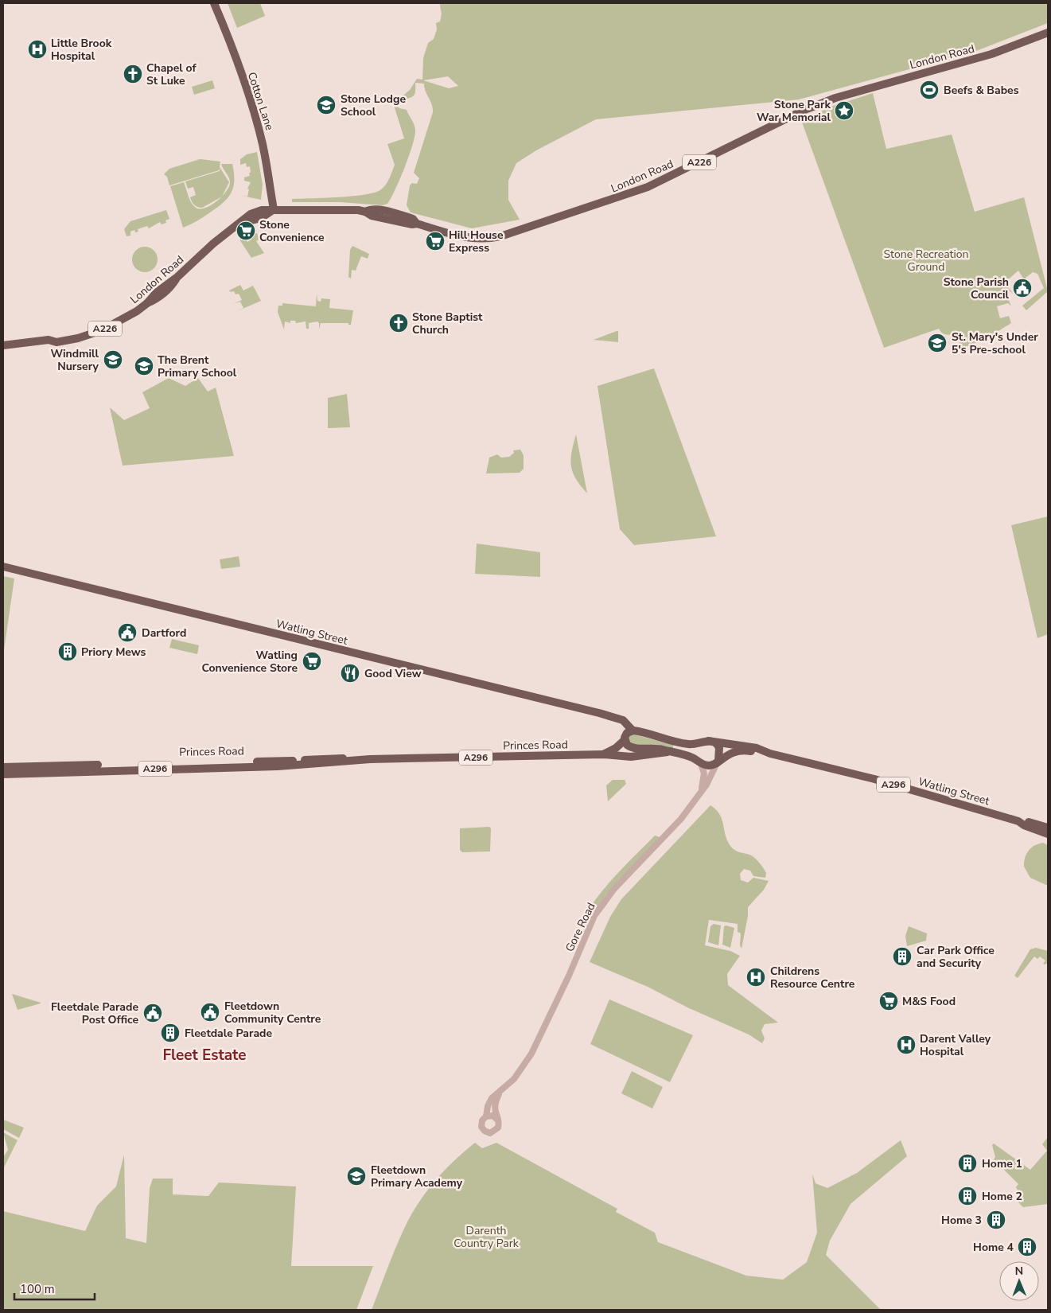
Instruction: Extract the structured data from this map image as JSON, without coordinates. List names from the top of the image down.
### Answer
{
  "streets": {
    "main road": [
      "London Road",
      "Cotton Lane",
      "A226",
      "Watling Street",
      "Princes Road",
      "A296"
    ],
    "street": ["Gore Road"]
  },
  "crossings": [
    ["London Road", "Cotton Lane"],
    ["Watling Street", "Princes Road"],
    ["Watling Street", "Gore Road"]
  ],
  "districts": ["Fleet Estate"],
  "parks": ["Stone Recreation Ground", "Darenth Country Park"],
  "places": {
    "hospital": ["Little Brook Hospital", "Childrens Resource Centre", "Darent Valley Hospital"],
    "church": ["Chapel of St Luke", "Stone Baptist Church"],
    "sports": ["Beefs & Babes"],
    "school or university": [
      "Stone Lodge School",
      "St. Mary's Under 5's Pre-school",
      "Windmill Nursery",
      "The Brent Primary School",
      "Fleetdown Primary Academy"
    ],
    "place": ["Stone Park War Memorial"],
    "supermarket": [
      "Stone Convenience",
      "Hill House Express",
      "Watling Convenience Store",
      "M&S Food"
    ],
    "public building": [
      "Stone Parish Council",
      "Dartford",
      "Fleetdown Community Centre",
      "Fleetdale Parade Post Office"
    ],
    "building": [
      "Priory Mews",
      "Car Park Office and Security",
      "Fleetdale Parade",
      "Home 1",
      "Home 2",
      "Home 3",
      "Home 4"
    ],
    "restaurant": ["Good View"]
  },
  "scale_bar": "100 m",
  "north": "top"
}
